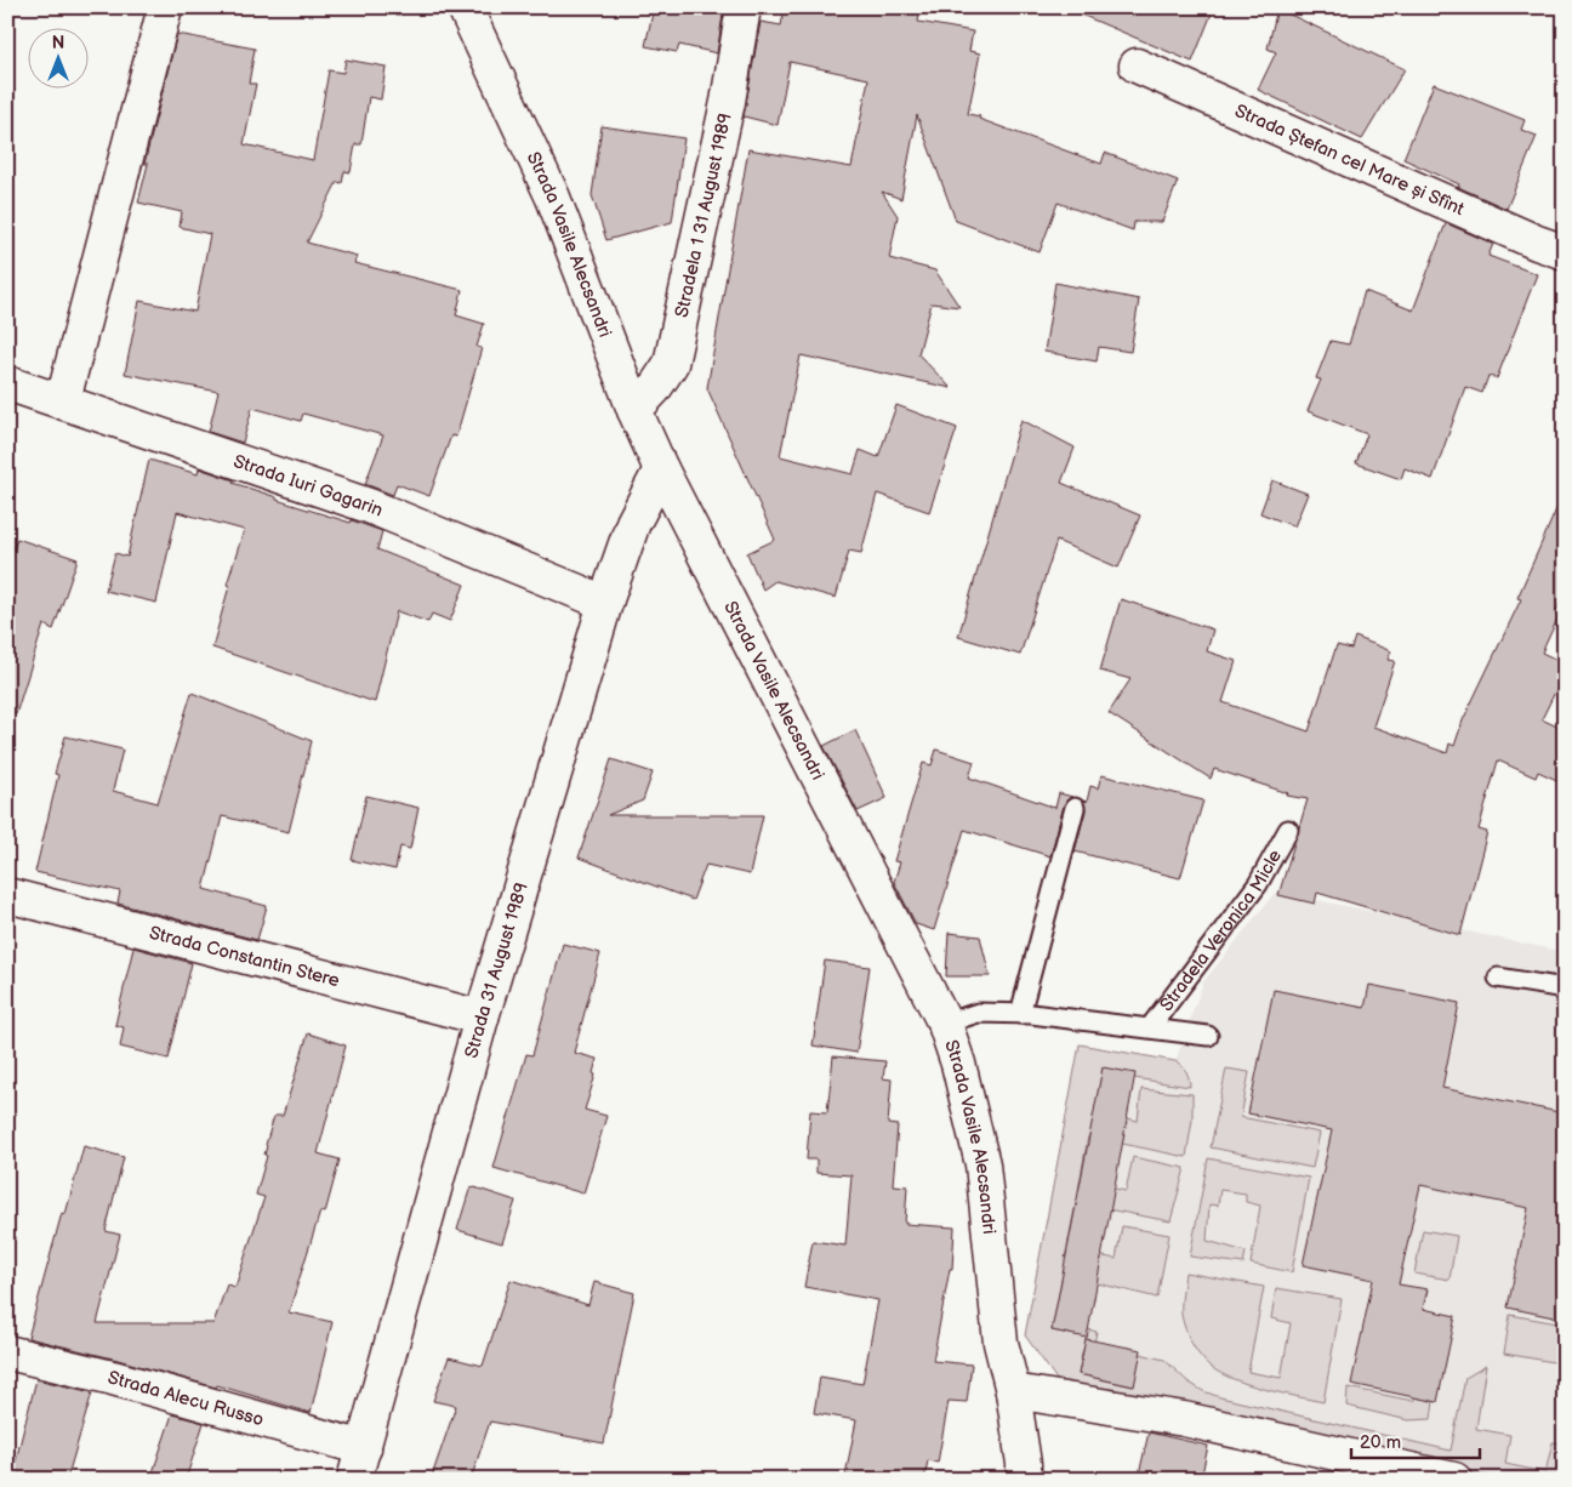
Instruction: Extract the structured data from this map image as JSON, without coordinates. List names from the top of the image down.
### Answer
{
  "streets": {
    "street": [
      "Strada Ștefan cel Mare și Sfînt",
      "Stradela 1 31 August 1989",
      "Strada Vasile Alecsandri",
      "Strada Iuri Gagarin",
      "Strada Constantin Stere",
      "Strada 31 August 1989",
      "Strada Alecu Russo"
    ],
    "lane": ["Stradela Veronica Micle"]
  },
  "crossings": [
    ["Stradela 1 31 August 1989", "Strada Vasile Alecsandri"],
    ["Strada Vasile Alecsandri", "Stradela Veronica Micle"],
    ["Strada Vasile Alecsandri", "Strada 31 August 1989"],
    ["Strada Iuri Gagarin", "Strada 31 August 1989"],
    ["Strada Constantin Stere", "Strada 31 August 1989"],
    ["Strada 31 August 1989", "Strada Alecu Russo"]
  ],
  "scale_bar": "20 m",
  "north": "top"
}
